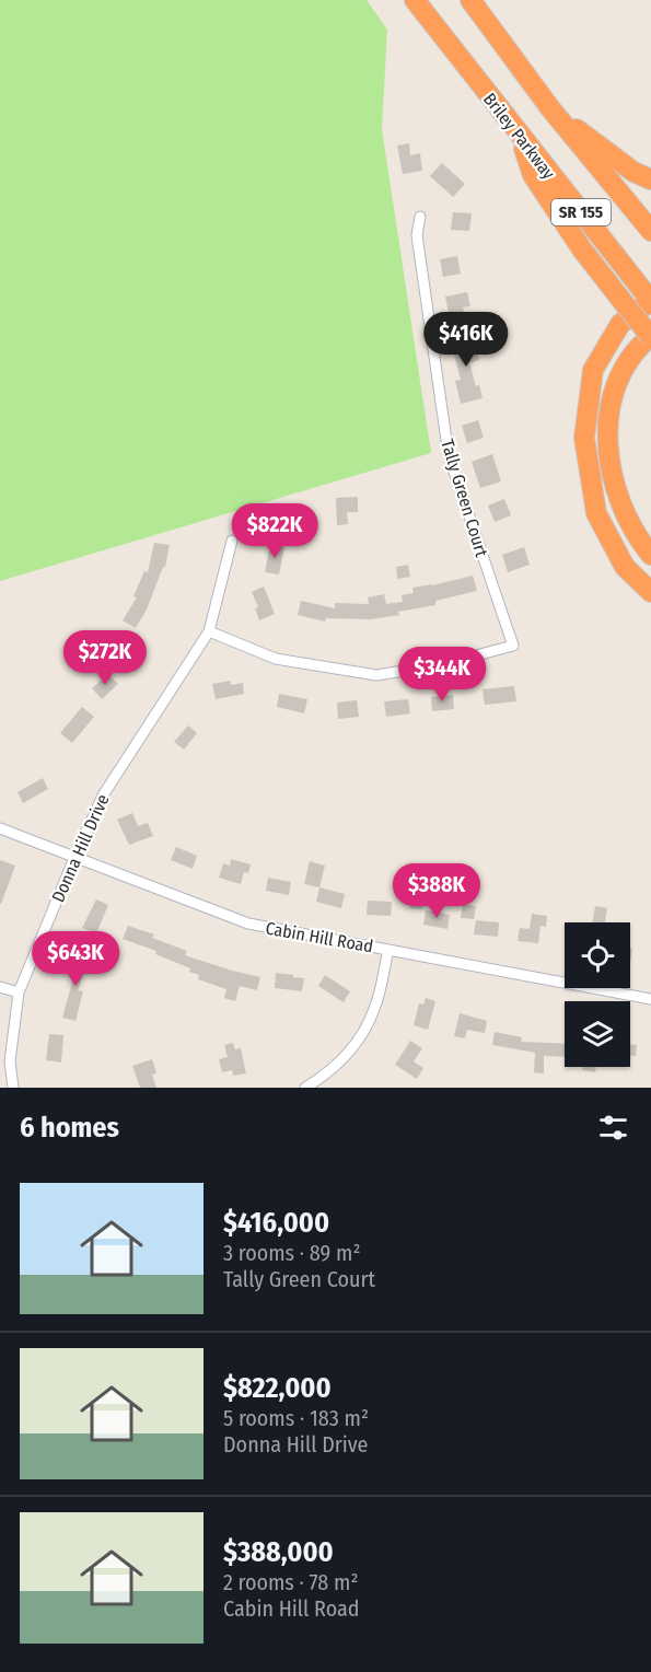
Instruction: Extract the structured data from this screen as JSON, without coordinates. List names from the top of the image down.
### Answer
{
  "streets": {
    "highway": ["Briley Parkway", "SR 155"],
    "street": ["Tally Green Court", "Donna Hill Drive", "Cabin Hill Road"]
  },
  "crossings": [
    ["Tally Green Court", "Donna Hill Drive"],
    ["Donna Hill Drive", "Cabin Hill Road"]
  ],
  "page": {
    "price": [
      "$416K",
      "$822K",
      "$272K",
      "$344K",
      "$388K",
      "$643K"
    ],
    "heading": "6 homes",
    "list": [
      {
        "name": "$416,000",
        "note": "3 rooms · 89 m² · Tally Green Court"
      },
      {
        "name": "$822,000",
        "note": "5 rooms · 183 m² · Donna Hill Drive"
      },
      {
        "name": "$388,000",
        "note": "2 rooms · 78 m² · Cabin Hill Road"
      }
    ]
  }
}
